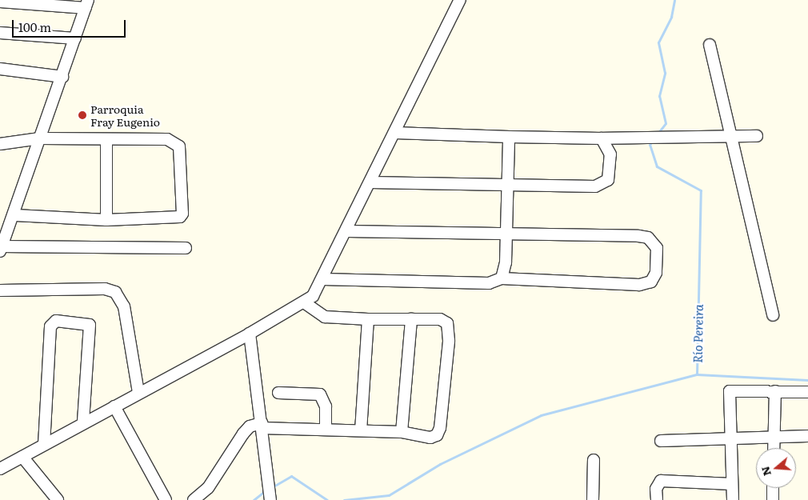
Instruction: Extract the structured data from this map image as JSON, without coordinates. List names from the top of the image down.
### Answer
{
  "water": ["Río Pereira"],
  "places": ["Parroquia Fray Eugenio"],
  "scale_bar": "100 m",
  "north": "left"
}
